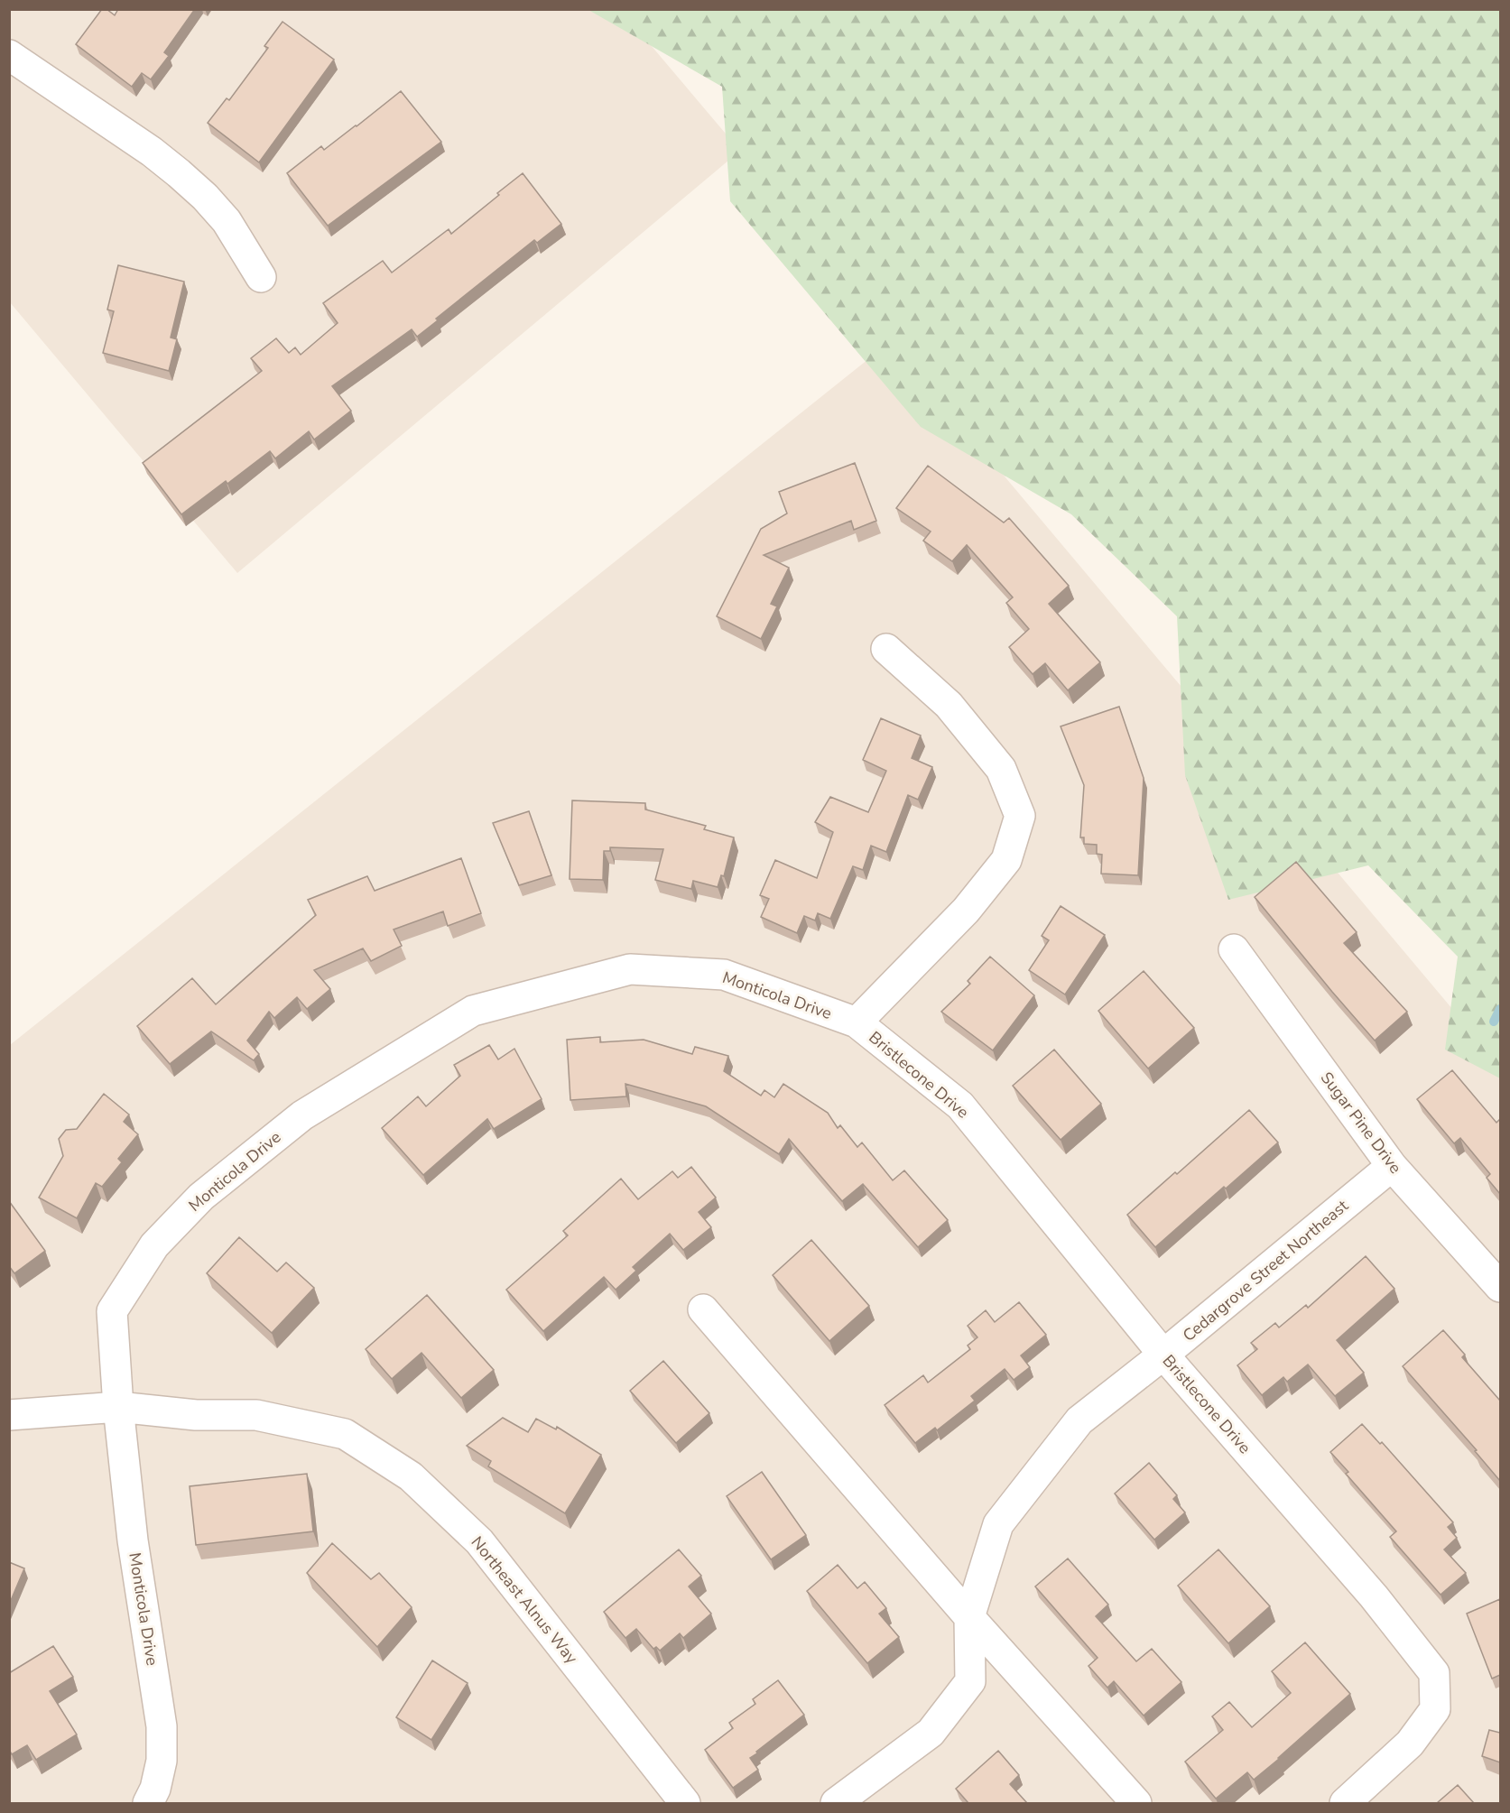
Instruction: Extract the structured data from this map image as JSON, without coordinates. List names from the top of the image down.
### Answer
{
  "streets": {
    "street": [
      "Monticola Drive",
      "Bristlecone Drive",
      "Sugar Pine Drive",
      "Cedargrove Street Northeast",
      "Northeast Alnus Way"
    ]
  },
  "crossings": [
    ["Monticola Drive", "Bristlecone Drive"],
    ["Monticola Drive", "Northeast Alnus Way"],
    ["Bristlecone Drive", "Cedargrove Street Northeast"],
    ["Sugar Pine Drive", "Cedargrove Street Northeast"]
  ]
}
